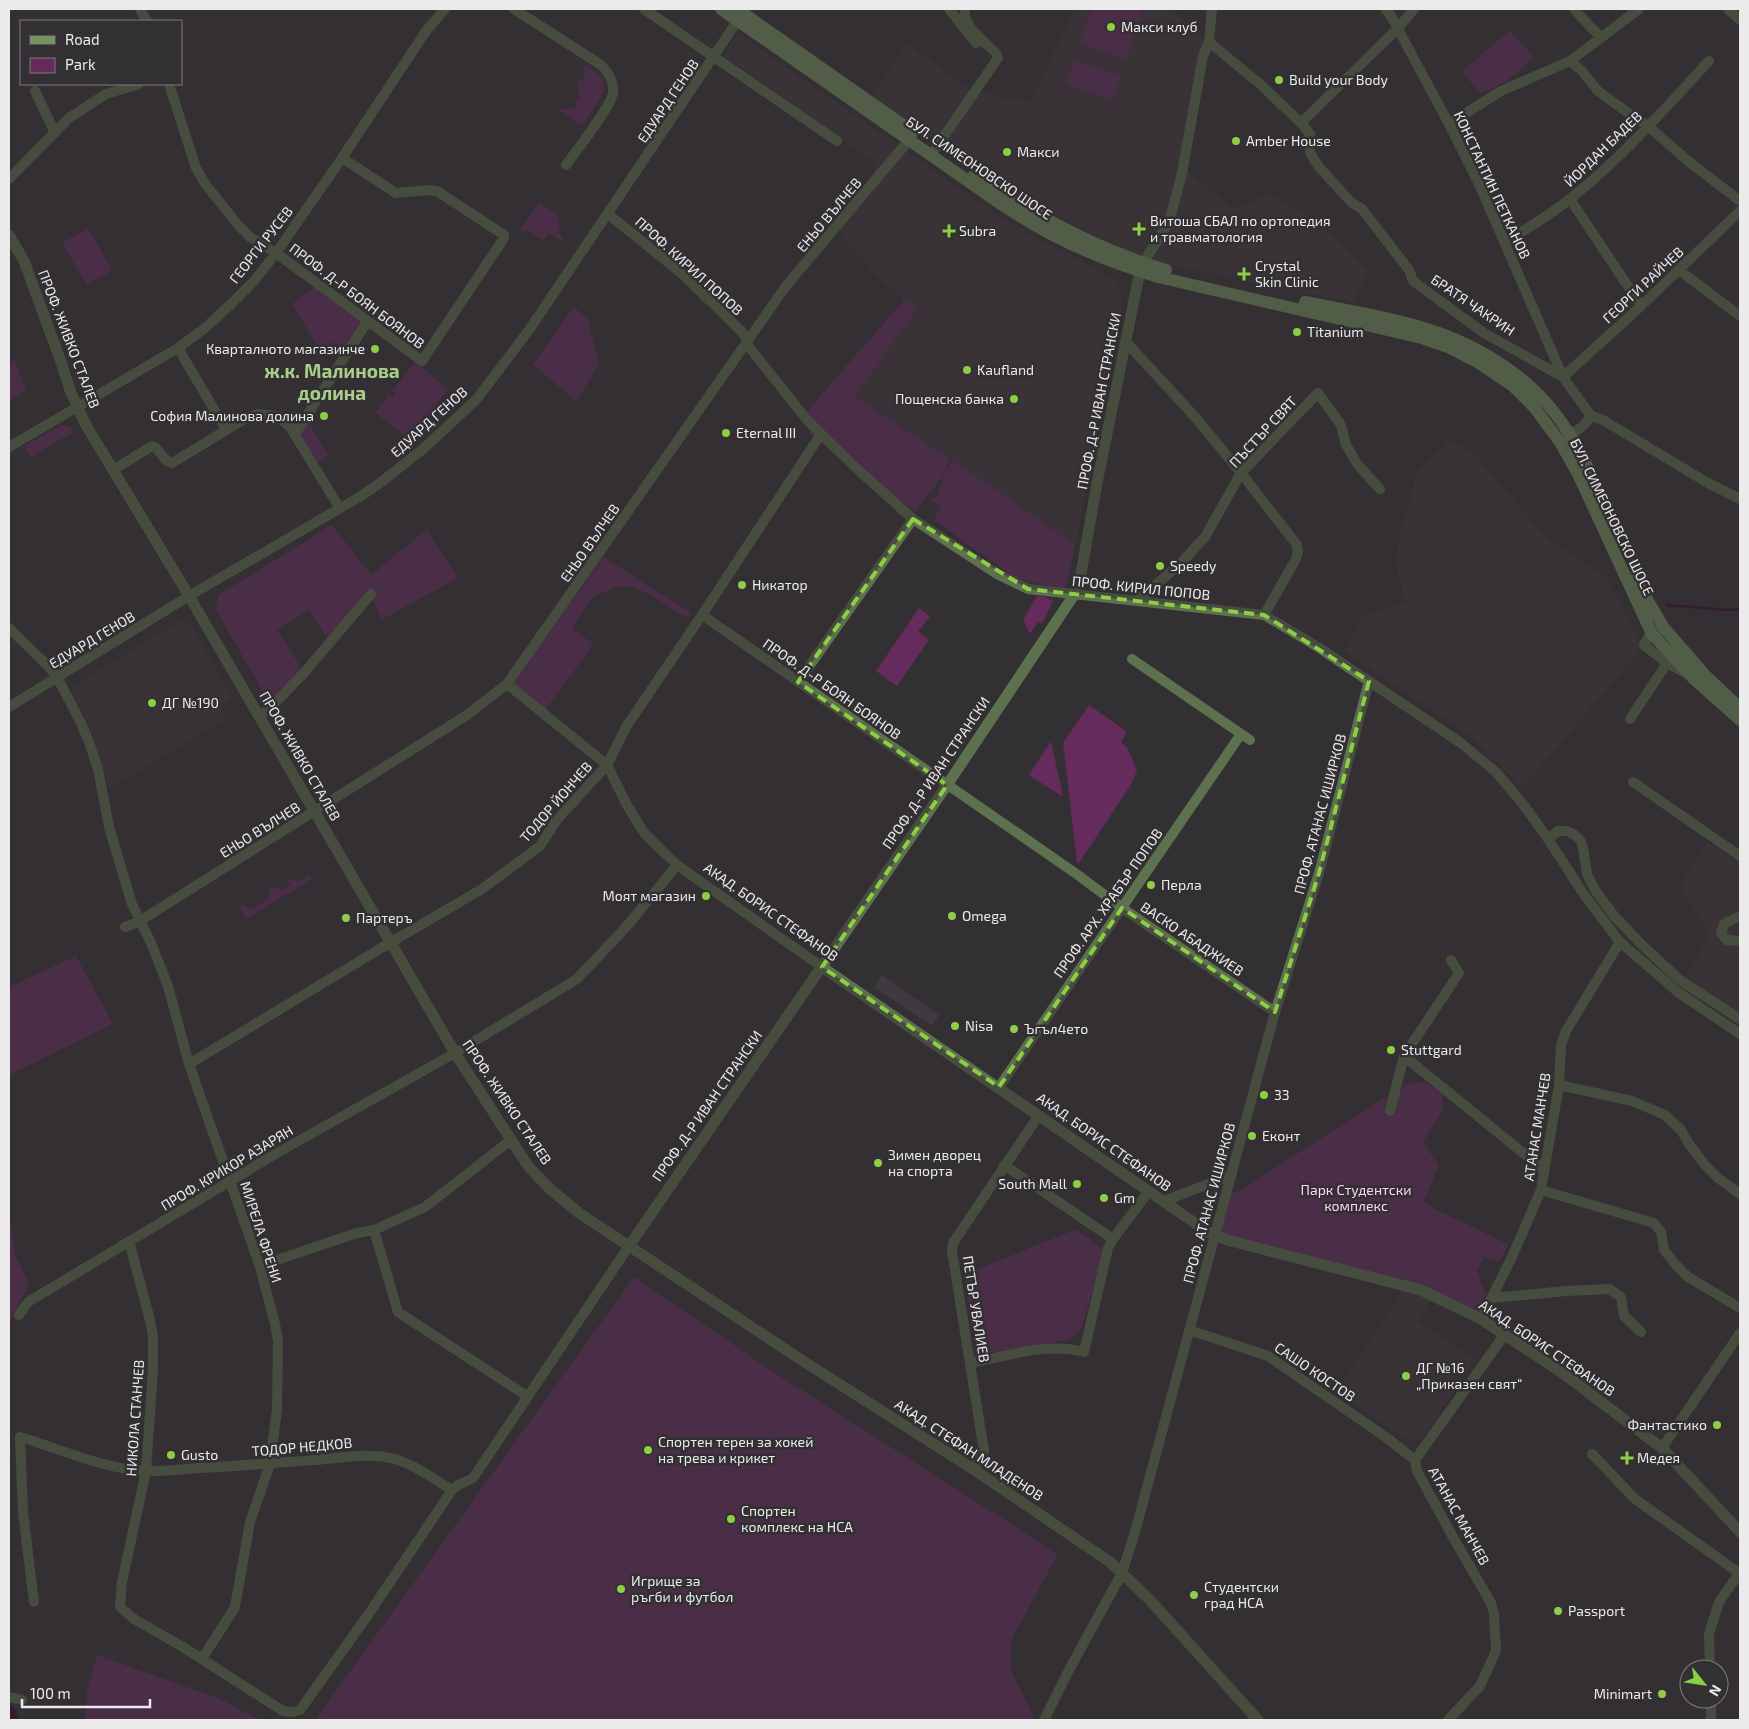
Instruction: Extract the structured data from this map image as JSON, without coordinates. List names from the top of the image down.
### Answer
{
  "streets": {
    "main road": ["БУЛ. СИМЕОНОВСКО ШОСЕ"],
    "street": [
      "ЕДУАРД ГЕНОВ",
      "ЙОРДАН БАДЕВ",
      "КОНСТАНТИН ПЕТКАНОВ",
      "ЕНЬО ВЪЛЧЕВ",
      "ГЕОРГИ РУСЕВ",
      "ПРОФ. КИРИЛ ПОПОВ",
      "ГЕОРГИ РАЙЧЕВ",
      "ПРОФ. Д-Р БОЯН БОЯНОВ",
      "БРАТЯ ЧАКРИН",
      "ПРОФ. ЖИВКО СТАЛЕВ",
      "ПРОФ. Д-Р ИВАН СТРАНСКИ",
      "ПЪСТЪР СВЯТ",
      "ТОДОР ЙОНЧЕВ",
      "ПРОФ. АТАНАС ИШИРКОВ",
      "ПРОФ. АРХ. ХРАБЪР ПОПОВ",
      "АКАД. БОРИС СТЕФАНОВ",
      "ВАСКО АБАДЖИЕВ",
      "АТАНАС МАНЧЕВ",
      "ПРОФ. КРИКОР АЗАРЯН",
      "МИРЕЛА ФРЕНИ",
      "ПЕТЪР УВАЛИЕВ",
      "САШО КОСТОВ",
      "НИКОЛА СТАНЧЕВ",
      "ТОДОР НЕДКОВ",
      "АКАД. СТЕФАН МЛАДЕНОВ"
    ]
  },
  "crossings": [
    ["ЕДУАРД ГЕНОВ", "БУЛ. СИМЕОНОВСКО ШОСЕ"],
    ["ЕДУАРД ГЕНОВ", "ПРОФ. КИРИЛ ПОПОВ"],
    ["ЕДУАРД ГЕНОВ", "ПРОФ. ЖИВКО СТАЛЕВ"],
    ["ЕДУАРД ГЕНОВ", "МИРЕЛА ФРЕНИ"],
    ["ЙОРДАН БАДЕВ", "КОНСТАНТИН ПЕТКАНОВ"],
    ["БУЛ. СИМЕОНОВСКО ШОСЕ", "ЕНЬО ВЪЛЧЕВ"],
    ["БУЛ. СИМЕОНОВСКО ШОСЕ", "ПРОФ. Д-Р ИВАН СТРАНСКИ"],
    ["КОНСТАНТИН ПЕТКАНОВ", "ГЕОРГИ РАЙЧЕВ"],
    ["КОНСТАНТИН ПЕТКАНОВ", "БРАТЯ ЧАКРИН"],
    ["ЕНЬО ВЪЛЧЕВ", "ПРОФ. КИРИЛ ПОПОВ"],
    ["ЕНЬО ВЪЛЧЕВ", "ПРОФ. ЖИВКО СТАЛЕВ"],
    ["ЕНЬО ВЪЛЧЕВ", "АКАД. БОРИС СТЕФАНОВ"],
    ["ЕНЬО ВЪЛЧЕВ", "МИРЕЛА ФРЕНИ"],
    ["ГЕОРГИ РУСЕВ", "ПРОФ. Д-Р БОЯН БОЯНОВ"],
    ["ГЕОРГИ РУСЕВ", "ПРОФ. ЖИВКО СТАЛЕВ"],
    ["ПРОФ. КИРИЛ ПОПОВ", "ПРОФ. Д-Р ИВАН СТРАНСКИ"],
    ["ПРОФ. КИРИЛ ПОПОВ", "ПЪСТЪР СВЯТ"],
    ["ПРОФ. КИРИЛ ПОПОВ", "ТОДОР ЙОНЧЕВ"],
    ["ПРОФ. КИРИЛ ПОПОВ", "ПРОФ. АТАНАС ИШИРКОВ"],
    ["ПРОФ. КИРИЛ ПОПОВ", "АТАНАС МАНЧЕВ"],
    ["ГЕОРГИ РАЙЧЕВ", "БРАТЯ ЧАКРИН"],
    ["ПРОФ. Д-Р БОЯН БОЯНОВ", "ПРОФ. Д-Р ИВАН СТРАНСКИ"],
    ["ПРОФ. Д-Р БОЯН БОЯНОВ", "ТОДОР ЙОНЧЕВ"],
    ["ПРОФ. Д-Р БОЯН БОЯНОВ", "ВАСКО АБАДЖИЕВ"],
    ["ПРОФ. ЖИВКО СТАЛЕВ", "ПРОФ. Д-Р ИВАН СТРАНСКИ"],
    ["ПРОФ. ЖИВКО СТАЛЕВ", "ТОДОР ЙОНЧЕВ"],
    ["ПРОФ. ЖИВКО СТАЛЕВ", "ПРОФ. КРИКОР АЗАРЯН"],
    ["ПРОФ. ЖИВКО СТАЛЕВ", "АКАД. СТЕФАН МЛАДЕНОВ"],
    ["ПРОФ. Д-Р ИВАН СТРАНСКИ", "АКАД. БОРИС СТЕФАНОВ"],
    ["ПРОФ. Д-Р ИВАН СТРАНСКИ", "ВАСКО АБАДЖИЕВ"],
    ["ПРОФ. Д-Р ИВАН СТРАНСКИ", "АКАД. СТЕФАН МЛАДЕНОВ"],
    ["ТОДОР ЙОНЧЕВ", "АКАД. БОРИС СТЕФАНОВ"],
    ["ТОДОР ЙОНЧЕВ", "МИРЕЛА ФРЕНИ"],
    ["ПРОФ. АТАНАС ИШИРКОВ", "АКАД. БОРИС СТЕФАНОВ"],
    ["ПРОФ. АТАНАС ИШИРКОВ", "ВАСКО АБАДЖИЕВ"],
    ["ПРОФ. АТАНАС ИШИРКОВ", "САШО КОСТОВ"],
    ["ПРОФ. АТАНАС ИШИРКОВ", "АКАД. СТЕФАН МЛАДЕНОВ"],
    ["ПРОФ. АРХ. ХРАБЪР ПОПОВ", "АКАД. БОРИС СТЕФАНОВ"],
    ["ПРОФ. АРХ. ХРАБЪР ПОПОВ", "ВАСКО АБАДЖИЕВ"],
    ["АКАД. БОРИС СТЕФАНОВ", "АТАНАС МАНЧЕВ"],
    ["АКАД. БОРИС СТЕФАНОВ", "ПРОФ. КРИКОР АЗАРЯН"],
    ["АКАД. БОРИС СТЕФАНОВ", "ПЕТЪР УВАЛИЕВ"],
    ["АТАНАС МАНЧЕВ", "САШО КОСТОВ"],
    ["ПРОФ. КРИКОР АЗАРЯН", "МИРЕЛА ФРЕНИ"],
    ["ПРОФ. КРИКОР АЗАРЯН", "НИКОЛА СТАНЧЕВ"],
    ["МИРЕЛА ФРЕНИ", "НИКОЛА СТАНЧЕВ"],
    ["МИРЕЛА ФРЕНИ", "ТОДОР НЕДКОВ"],
    ["ПЕТЪР УВАЛИЕВ", "АКАД. СТЕФАН МЛАДЕНОВ"],
    ["НИКОЛА СТАНЧЕВ", "ТОДОР НЕДКОВ"]
  ],
  "districts": ["ж.к. Малинова долина"],
  "parks": ["Парк Студентски комплекс"],
  "places": {
    "other": [
      "Макси клуб",
      "Build your Body",
      "Amber House",
      "Макси",
      "Titanium",
      "Кварталното магазинче",
      "Kaufland",
      "Пощенска банка",
      "София Малинова долина",
      "Eternal III",
      "Speedy",
      "Никатор",
      "ДГ №190",
      "Перла",
      "Моят магазин",
      "Omega",
      "Партеръ",
      "Nisa",
      "Ъгъл4ето",
      "Stuttgard",
      "33",
      "Еконт",
      "Зимен дворец на спорта",
      "South Mall",
      "Gm",
      "ДГ №16 „Приказен свят“",
      "Фантастико",
      "Спортен терен за хокей на трева и крикет",
      "Gusto",
      "Спортен комплекс на НСА",
      "Игрище за ръгби и футбол",
      "Студентски град НСА",
      "Passport",
      "Minimart"
    ],
    "health": [
      "Витоша СБАЛ по ортопедия и травматология",
      "Subra",
      "Crystal Skin Clinic",
      "Медея"
    ]
  },
  "legend": ["Road", "Park"],
  "scale_bar": "100 m",
  "north": "bottom right"
}
